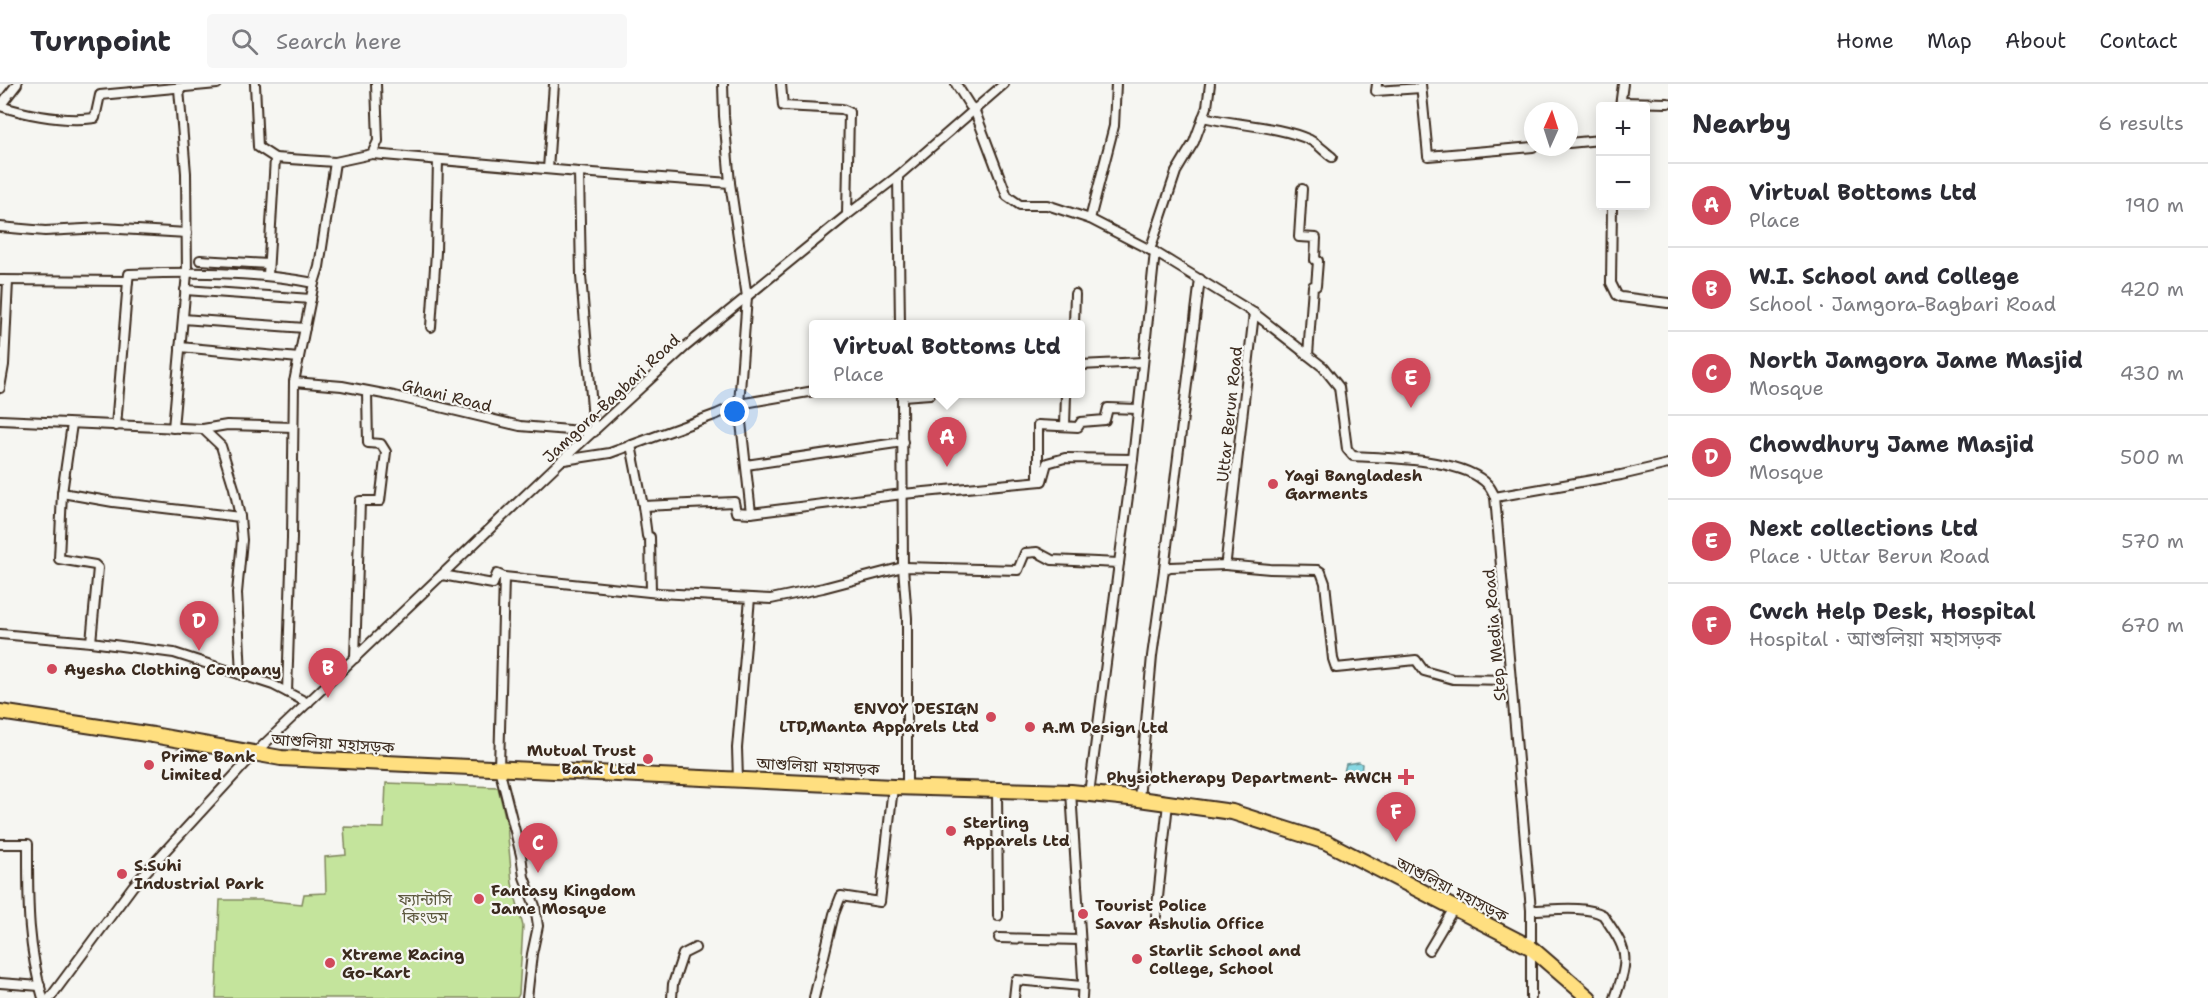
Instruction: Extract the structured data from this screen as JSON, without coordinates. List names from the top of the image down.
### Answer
{
  "streets": {
    "highway": ["আশুলিয়া মহাসড়ক"],
    "street": [
      "Ghani Road",
      "Jamgora-Bagbari Road",
      "Uttar Berun Road",
      "Step Media Road"
    ]
  },
  "crossings": [
    ["Ghani Road", "Jamgora-Bagbari Road"],
    ["Jamgora-Bagbari Road", "আশুলিয়া মহাসড়ক"],
    ["Step Media Road", "আশুলিয়া মহাসড়ক"]
  ],
  "parks": ["ফ্যান্টাসি কিংডম"],
  "places": {
    "other": [
      "Yagi Bangladesh Garments",
      "Ayesha Clothing Company",
      "ENVOY DESIGN LTD,Manta Apparels Ltd",
      "A.M Design Ltd",
      "Mutual Trust Bank Ltd",
      "Prime Bank Limited",
      "Sterling Apparels Ltd",
      "S.Suhi Industrial Park",
      "Fantasy Kingdom Jame Mosque",
      "Tourist Police Savar Ashulia Office",
      "Starlit School and College, School",
      "Xtreme Racing Go-Kart"
    ],
    "health": ["Physiotherapy Department- AWCH"]
  },
  "north": "top",
  "page": {
    "header": "Turnpoint",
    "search": "Search here",
    "nav": [
      "Home",
      "Map",
      "About",
      "Contact"
    ],
    "heading": ["Nearby", "6 results"],
    "map_buttons": ["+", "−"],
    "list": [
      {
        "mark": "A",
        "name": "Virtual Bottoms Ltd",
        "note": "Place",
        "value": "190 m"
      },
      {
        "mark": "B",
        "name": "W.I. School and College",
        "note": "School · Jamgora-Bagbari Road",
        "value": "420 m"
      },
      {
        "mark": "C",
        "name": "North Jamgora Jame Masjid",
        "note": "Mosque",
        "value": "430 m"
      },
      {
        "mark": "D",
        "name": "Chowdhury Jame Masjid",
        "note": "Mosque",
        "value": "500 m"
      },
      {
        "mark": "E",
        "name": "Next collections Ltd",
        "note": "Place · Uttar Berun Road",
        "value": "570 m"
      },
      {
        "mark": "F",
        "name": "Cwch Help Desk, Hospital",
        "note": "Hospital · আশুলিয়া মহাসড়ক",
        "value": "670 m"
      }
    ],
    "popup": ["Virtual Bottoms Ltd", "Place"],
    "pins": [
      "E",
      "A",
      "D",
      "B",
      "F",
      "C"
    ]
  }
}
